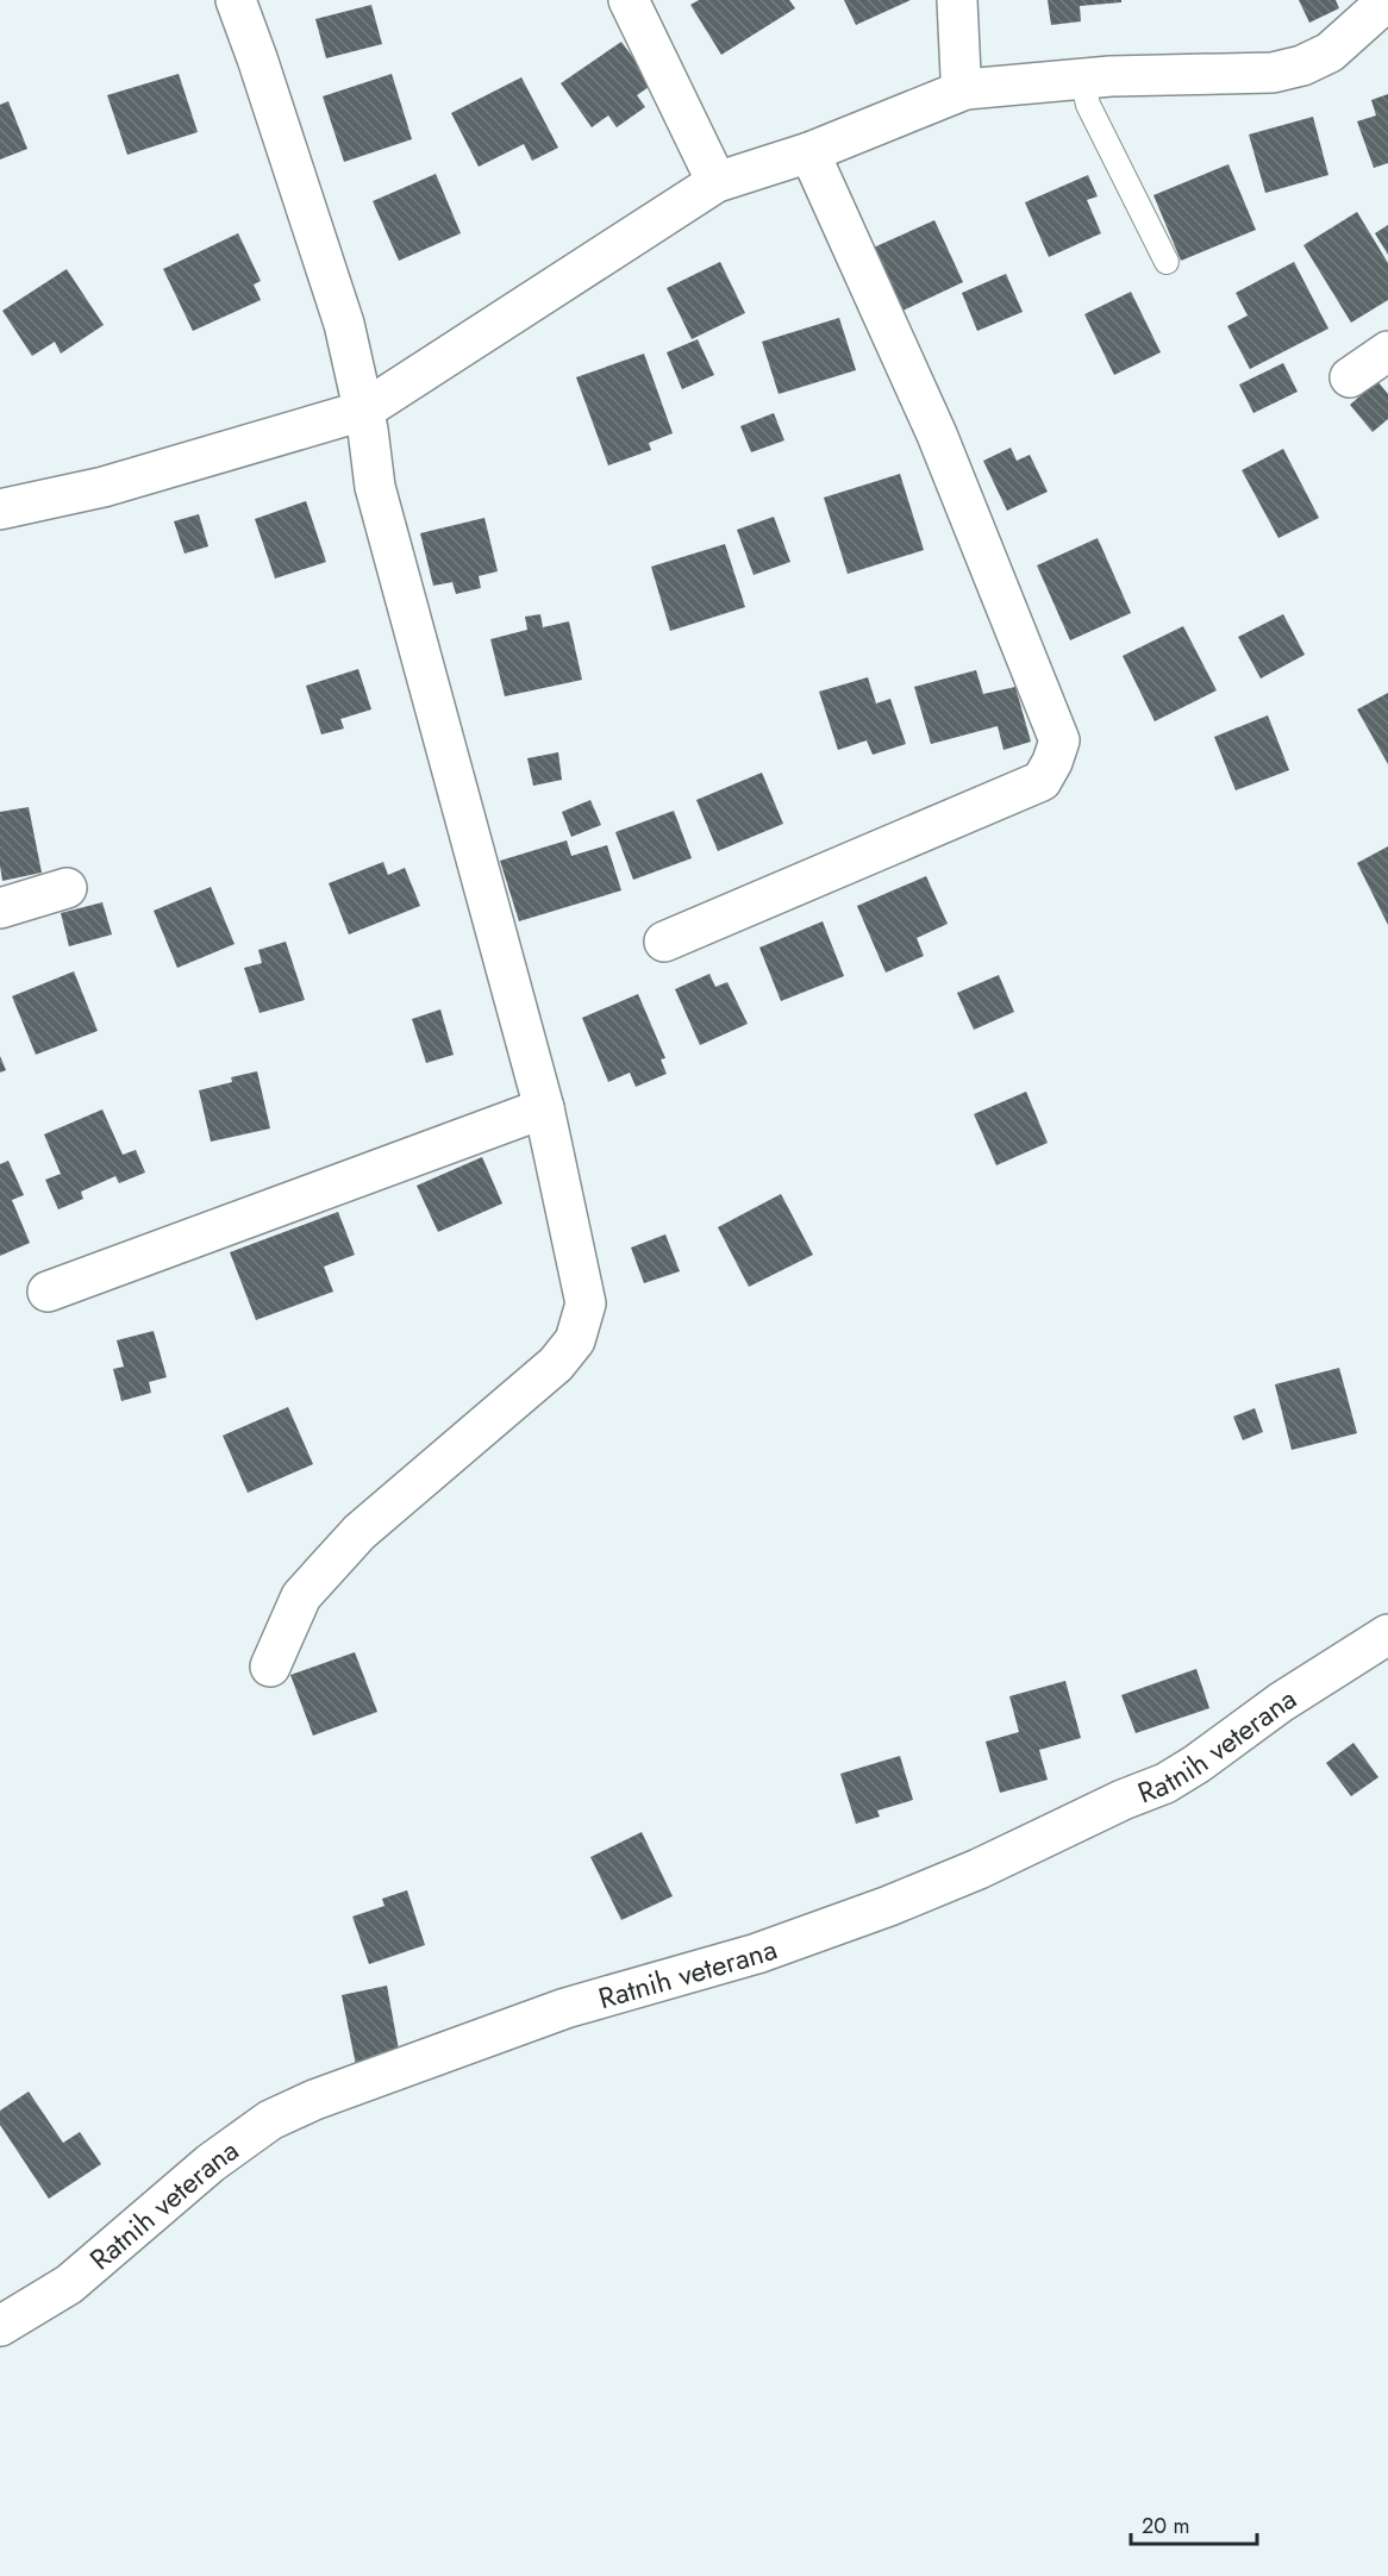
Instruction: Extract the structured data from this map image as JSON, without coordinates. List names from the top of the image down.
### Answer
{
  "streets": {
    "street": ["Ratnih veterana"]
  },
  "scale_bar": "20 m"
}
